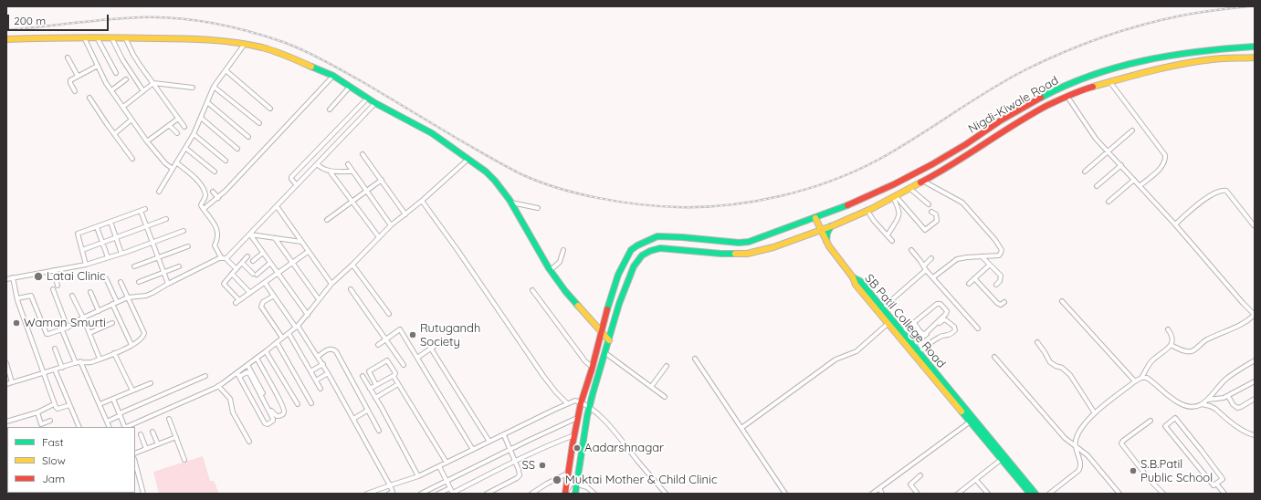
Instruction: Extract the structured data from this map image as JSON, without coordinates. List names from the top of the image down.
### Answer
{
  "streets": {
    "main road": ["Nigdi-Kiwale Road", "SB Patil College Road"]
  },
  "places": [
    "Latai Clinic",
    "Waman Smurti",
    "Rutugandh Society",
    "Aadarshnagar",
    "SS",
    "S.B.Patil Public School",
    "Muktai Mother & Child Clinic"
  ],
  "legend": ["Fast", "Slow", "Jam"],
  "scale_bar": "200 m"
}
